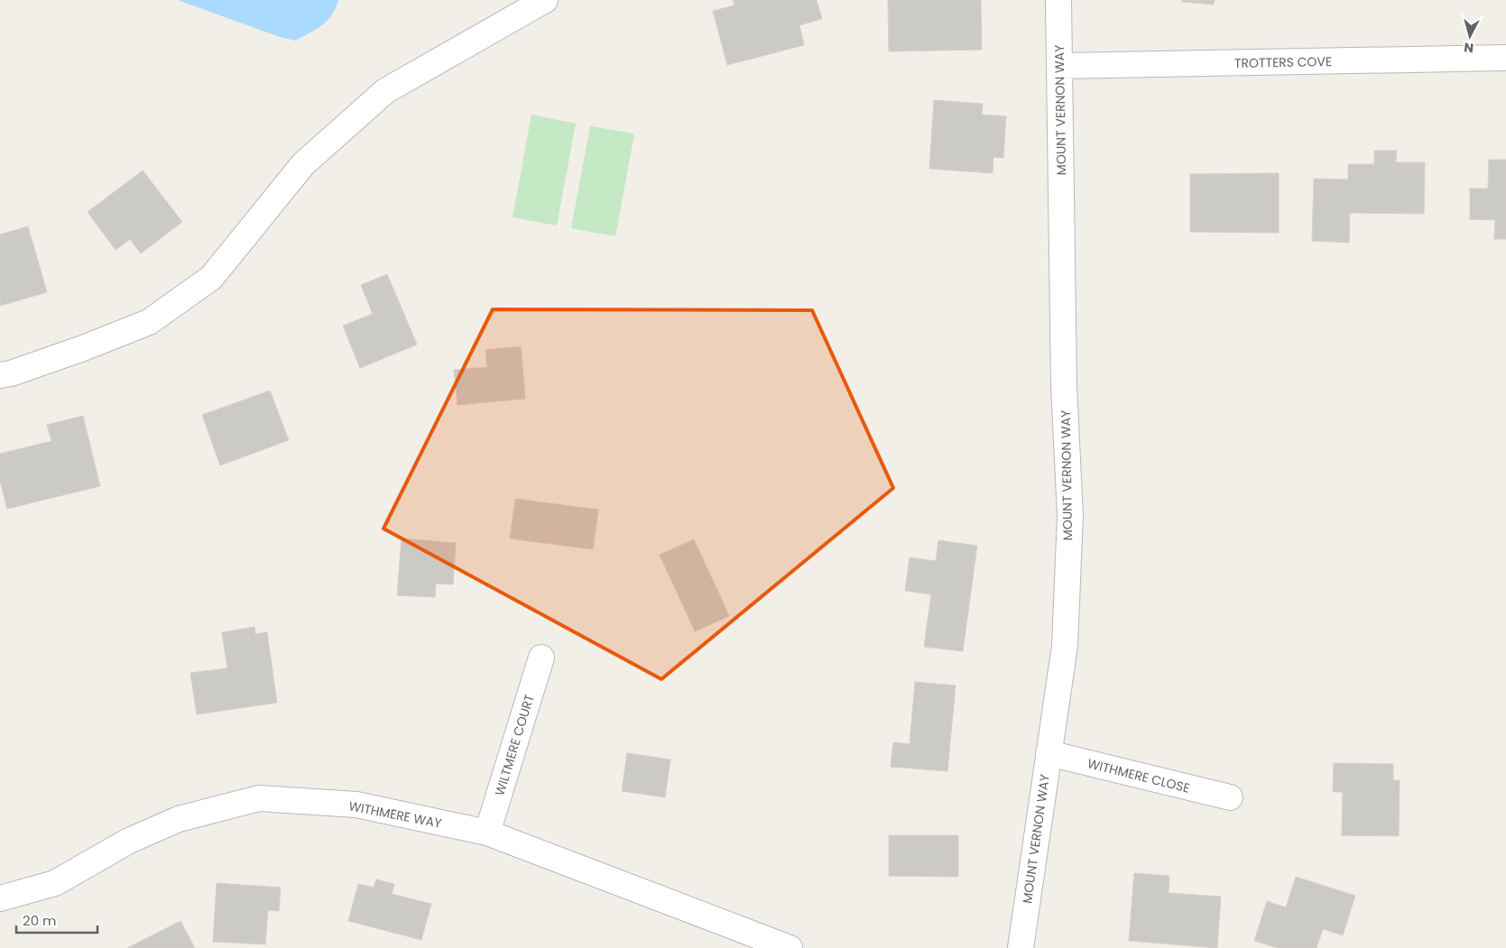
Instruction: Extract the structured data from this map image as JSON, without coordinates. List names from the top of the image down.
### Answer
{
  "streets": {
    "street": [
      "TROTTERS COVE",
      "MOUNT VERNON WAY",
      "WILTMERE COURT",
      "WITHMERE CLOSE",
      "WITHMERE WAY"
    ]
  },
  "crossings": [
    ["TROTTERS COVE", "MOUNT VERNON WAY"],
    ["MOUNT VERNON WAY", "WITHMERE CLOSE"],
    ["WILTMERE COURT", "WITHMERE WAY"]
  ],
  "scale_bar": "20 m",
  "north": "bottom"
}
